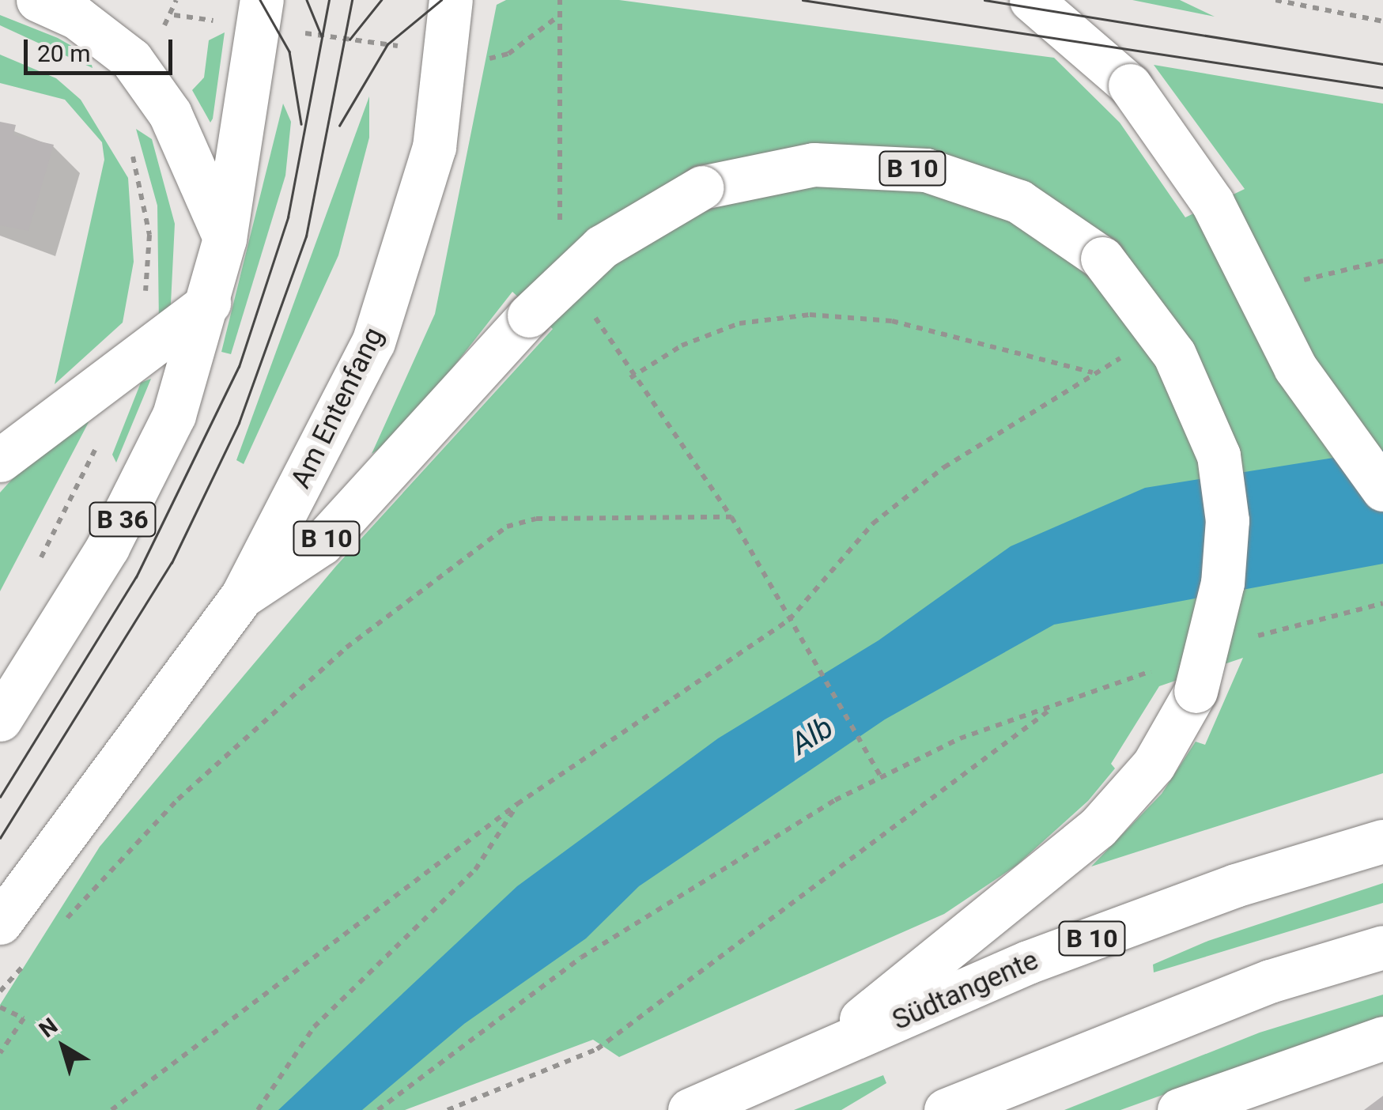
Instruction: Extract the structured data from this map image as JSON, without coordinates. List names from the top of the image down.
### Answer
{
  "streets": {
    "main road": [
      "B 10",
      "Am Entenfang",
      "B 36",
      "Südtangente"
    ]
  },
  "crossings": [
    ["B 10", "Am Entenfang"],
    ["B 10", "Südtangente"]
  ],
  "water": ["Alb"],
  "scale_bar": "20 m",
  "north": "top left"
}
